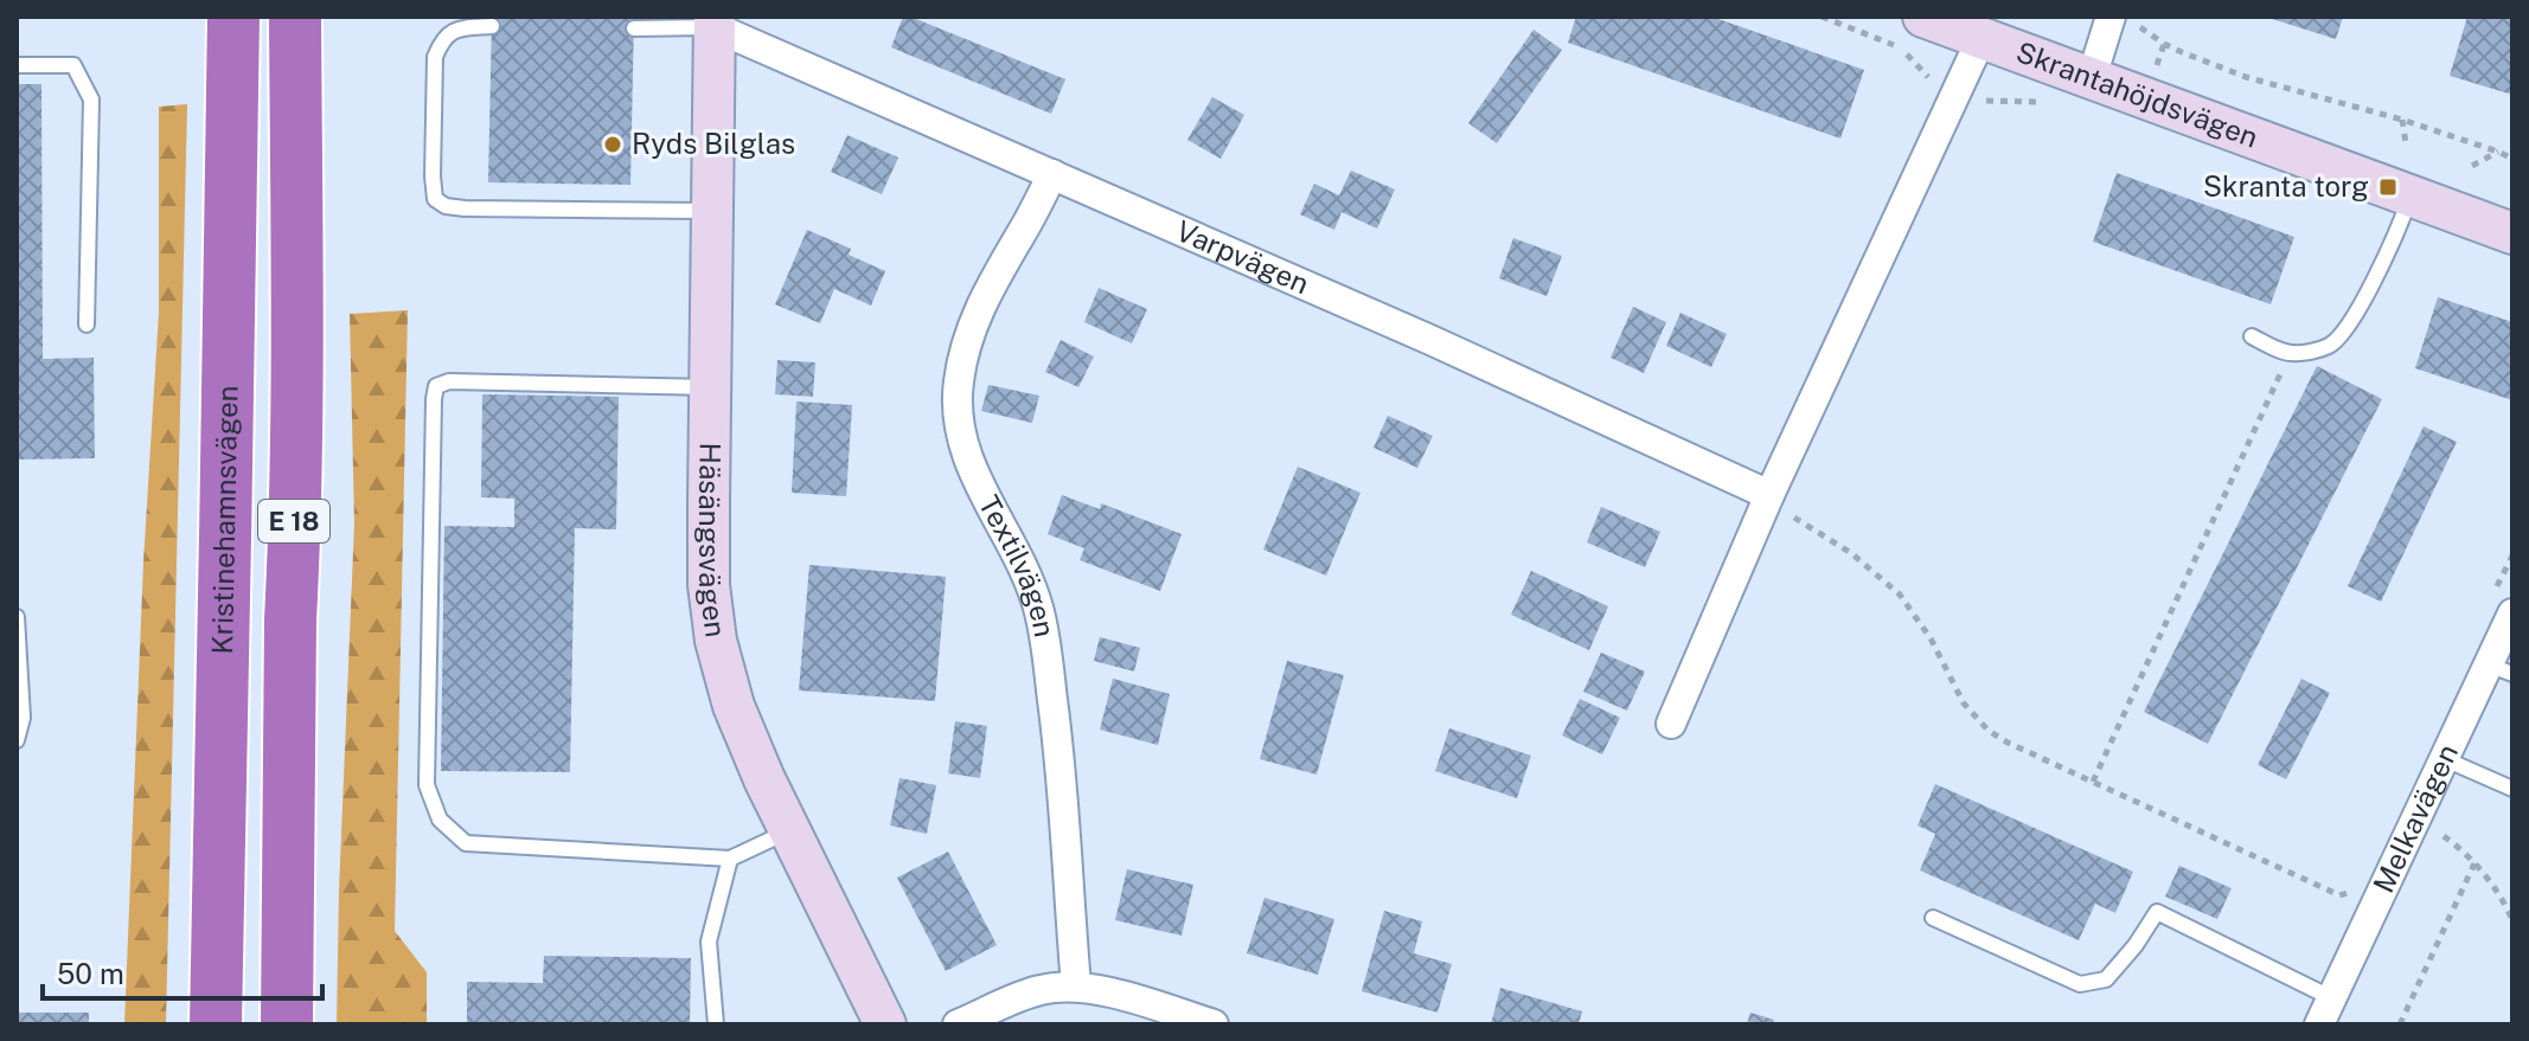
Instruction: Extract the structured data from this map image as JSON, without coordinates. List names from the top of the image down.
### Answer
{
  "streets": {
    "highway": ["Kristinehamnsvägen", "E 18"],
    "street": [
      "Skrantahöjdsvägen",
      "Varpvägen",
      "Häsängsvägen",
      "Textilvägen",
      "Melkavägen"
    ]
  },
  "crossings": [
    ["Varpvägen", "Häsängsvägen"],
    ["Varpvägen", "Textilvägen"]
  ],
  "places": {
    "other": ["Ryds Bilglas"],
    "transit": ["Skranta torg"]
  },
  "scale_bar": "50 m"
}
